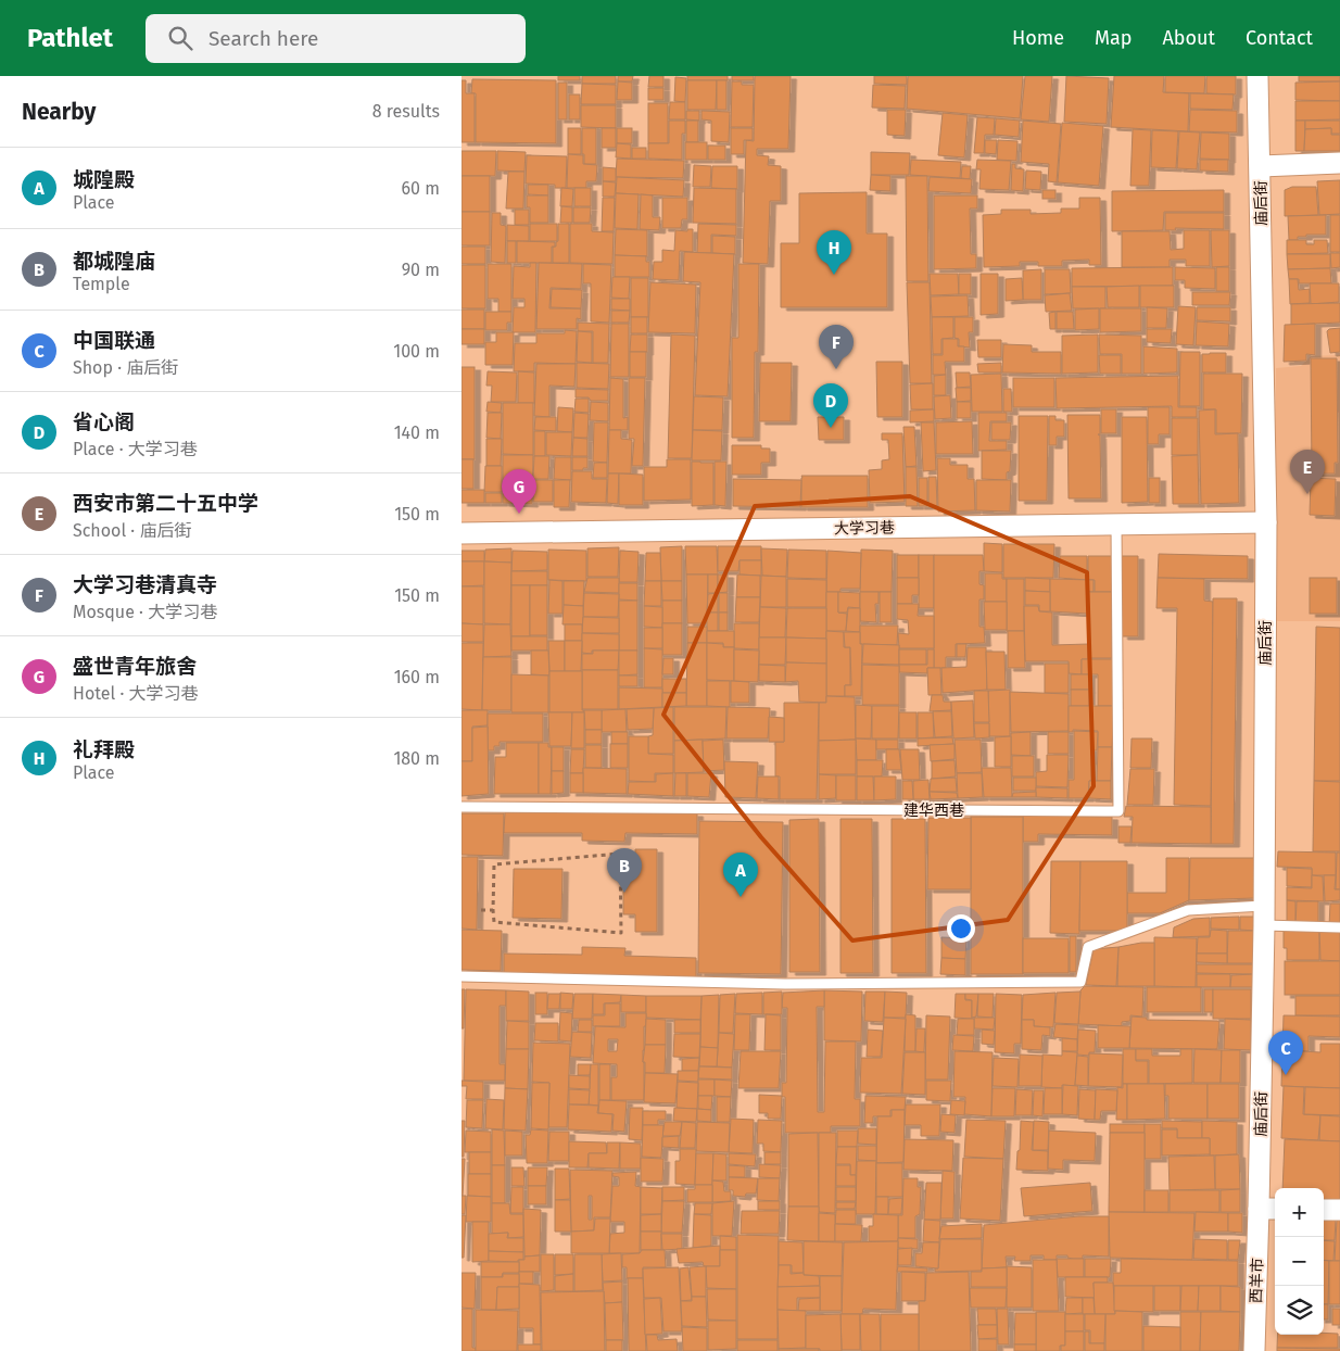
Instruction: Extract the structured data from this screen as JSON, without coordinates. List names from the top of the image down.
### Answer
{
  "streets": {
    "street": ["庙后街", "大学习巷", "西羊市"],
    "lane": ["建华西巷"]
  },
  "crossings": [
    ["庙后街", "大学习巷"],
    ["庙后街", "西羊市"],
    ["大学习巷", "建华西巷"]
  ],
  "page": {
    "header": "Pathlet",
    "search": "Search here",
    "nav": [
      "Home",
      "Map",
      "About",
      "Contact"
    ],
    "heading": ["Nearby", "8 results"],
    "list": [
      {
        "mark": "A",
        "name": "城隍殿",
        "note": "Place",
        "value": "60 m"
      },
      {
        "mark": "B",
        "name": "都城隍庙",
        "note": "Temple",
        "value": "90 m"
      },
      {
        "mark": "C",
        "name": "中国联通",
        "note": "Shop · 庙后街",
        "value": "100 m"
      },
      {
        "mark": "D",
        "name": "省心阁",
        "note": "Place · 大学习巷",
        "value": "140 m"
      },
      {
        "mark": "E",
        "name": "西安市第二十五中学",
        "note": "School · 庙后街",
        "value": "150 m"
      },
      {
        "mark": "F",
        "name": "大学习巷清真寺",
        "note": "Mosque · 大学习巷",
        "value": "150 m"
      },
      {
        "mark": "G",
        "name": "盛世青年旅舍",
        "note": "Hotel · 大学习巷",
        "value": "160 m"
      },
      {
        "mark": "H",
        "name": "礼拜殿",
        "note": "Place",
        "value": "180 m"
      }
    ],
    "pins": [
      "H",
      "F",
      "D",
      "E",
      "G",
      "B",
      "A",
      "C"
    ],
    "map_buttons": ["+", "−"]
  }
}
